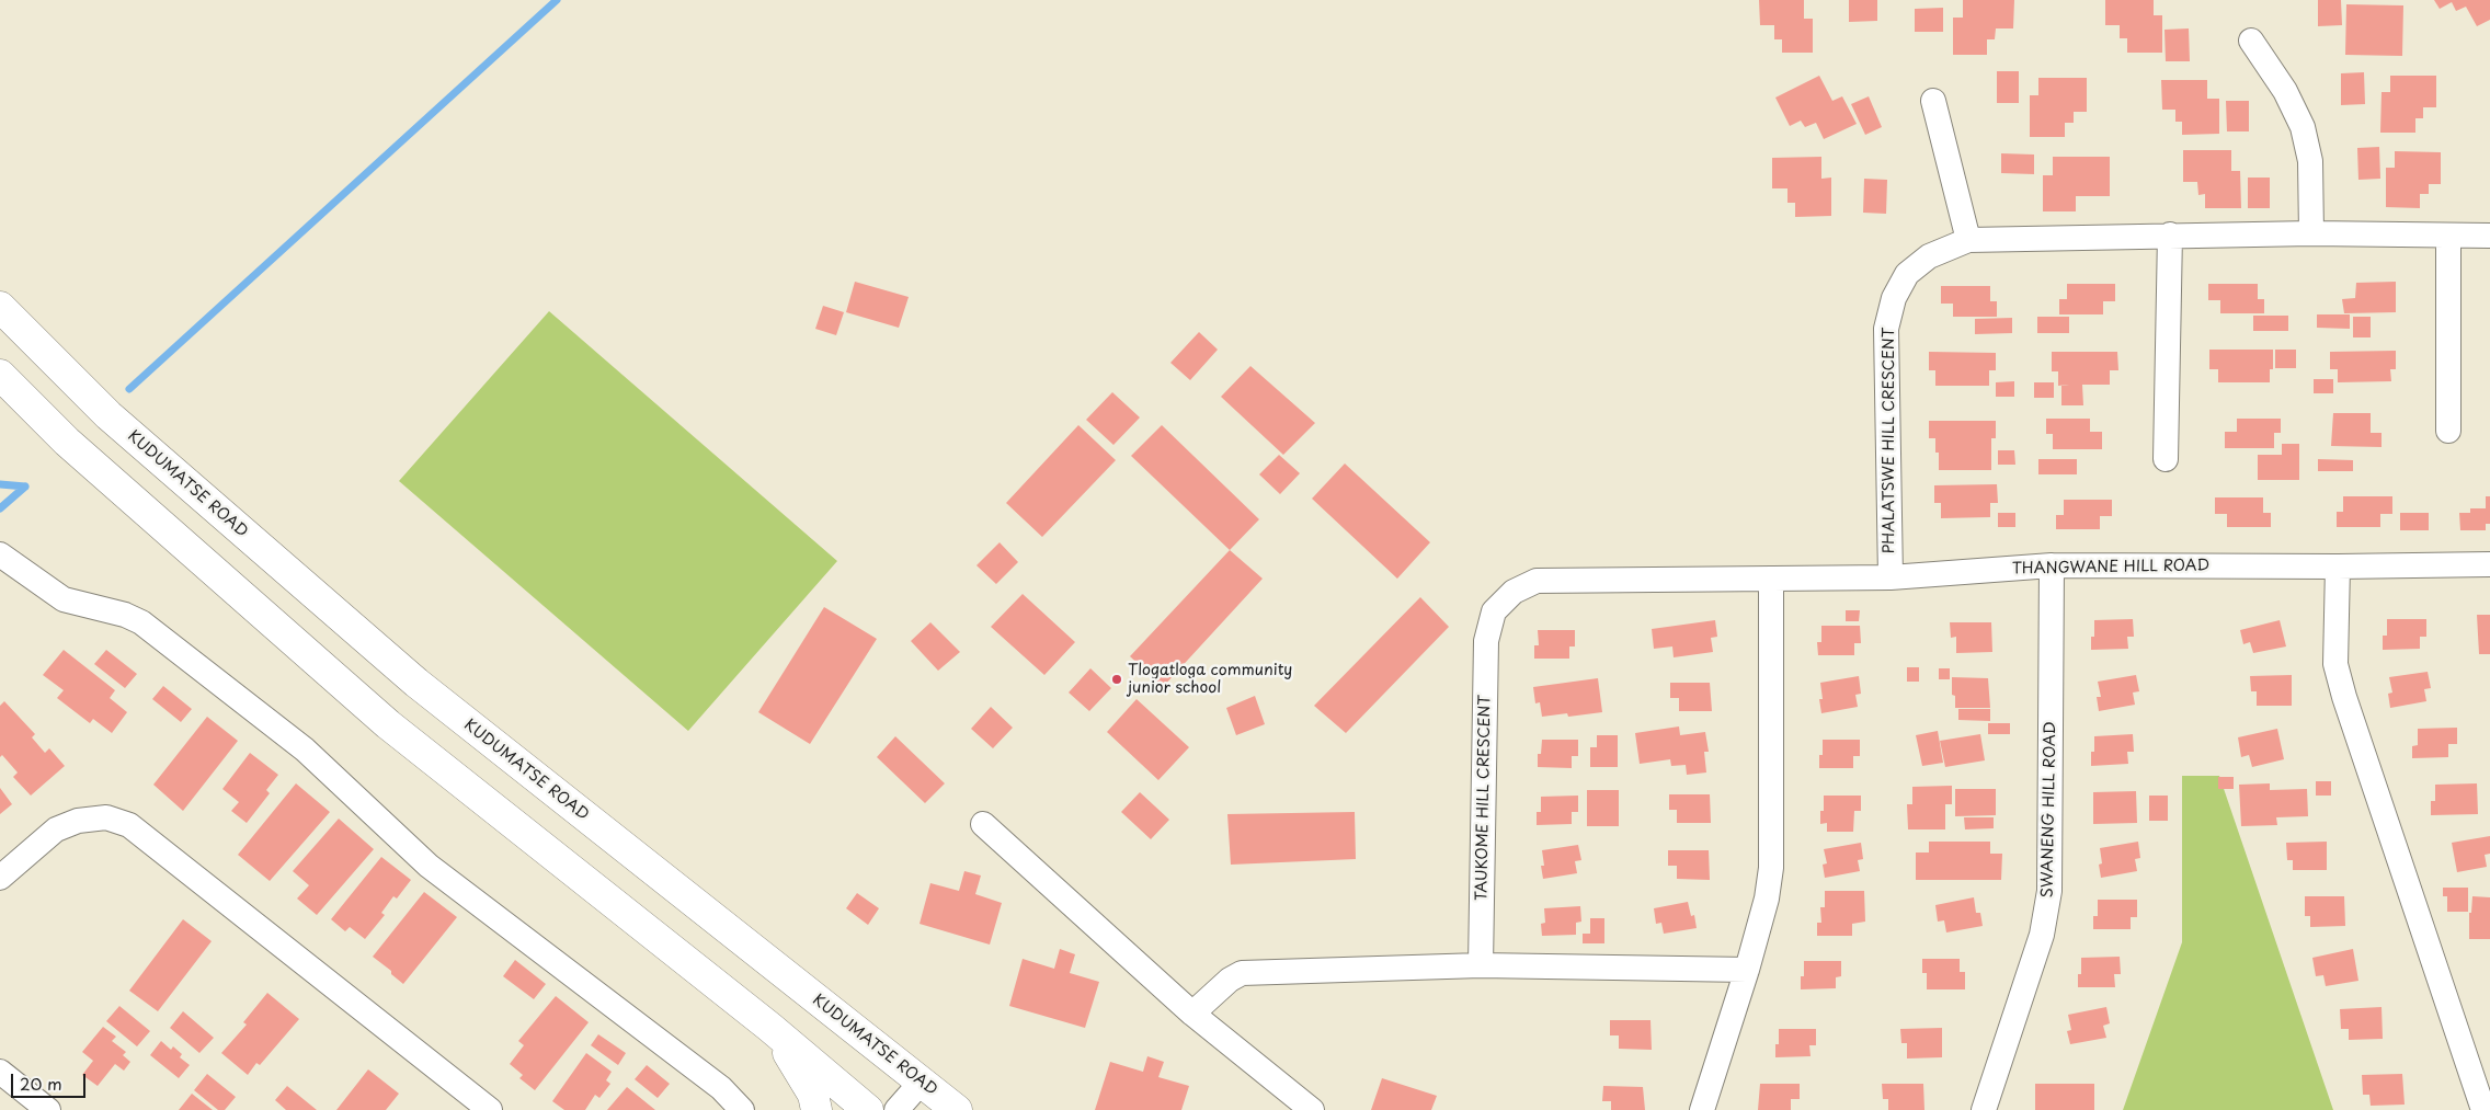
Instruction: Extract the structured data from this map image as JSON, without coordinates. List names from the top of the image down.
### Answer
{
  "streets": {
    "main road": ["KUDUMATSE ROAD"],
    "street": [
      "PHALATSWE HILL CRESCENT",
      "THANGWANE HILL ROAD",
      "TAUKOME HILL CRESCENT",
      "SWANENG HILL ROAD"
    ]
  },
  "crossings": [
    ["PHALATSWE HILL CRESCENT", "THANGWANE HILL ROAD"],
    ["THANGWANE HILL ROAD", "TAUKOME HILL CRESCENT"],
    ["THANGWANE HILL ROAD", "SWANENG HILL ROAD"]
  ],
  "places": ["Tlogatloga community junior school"],
  "scale_bar": "20 m"
}
